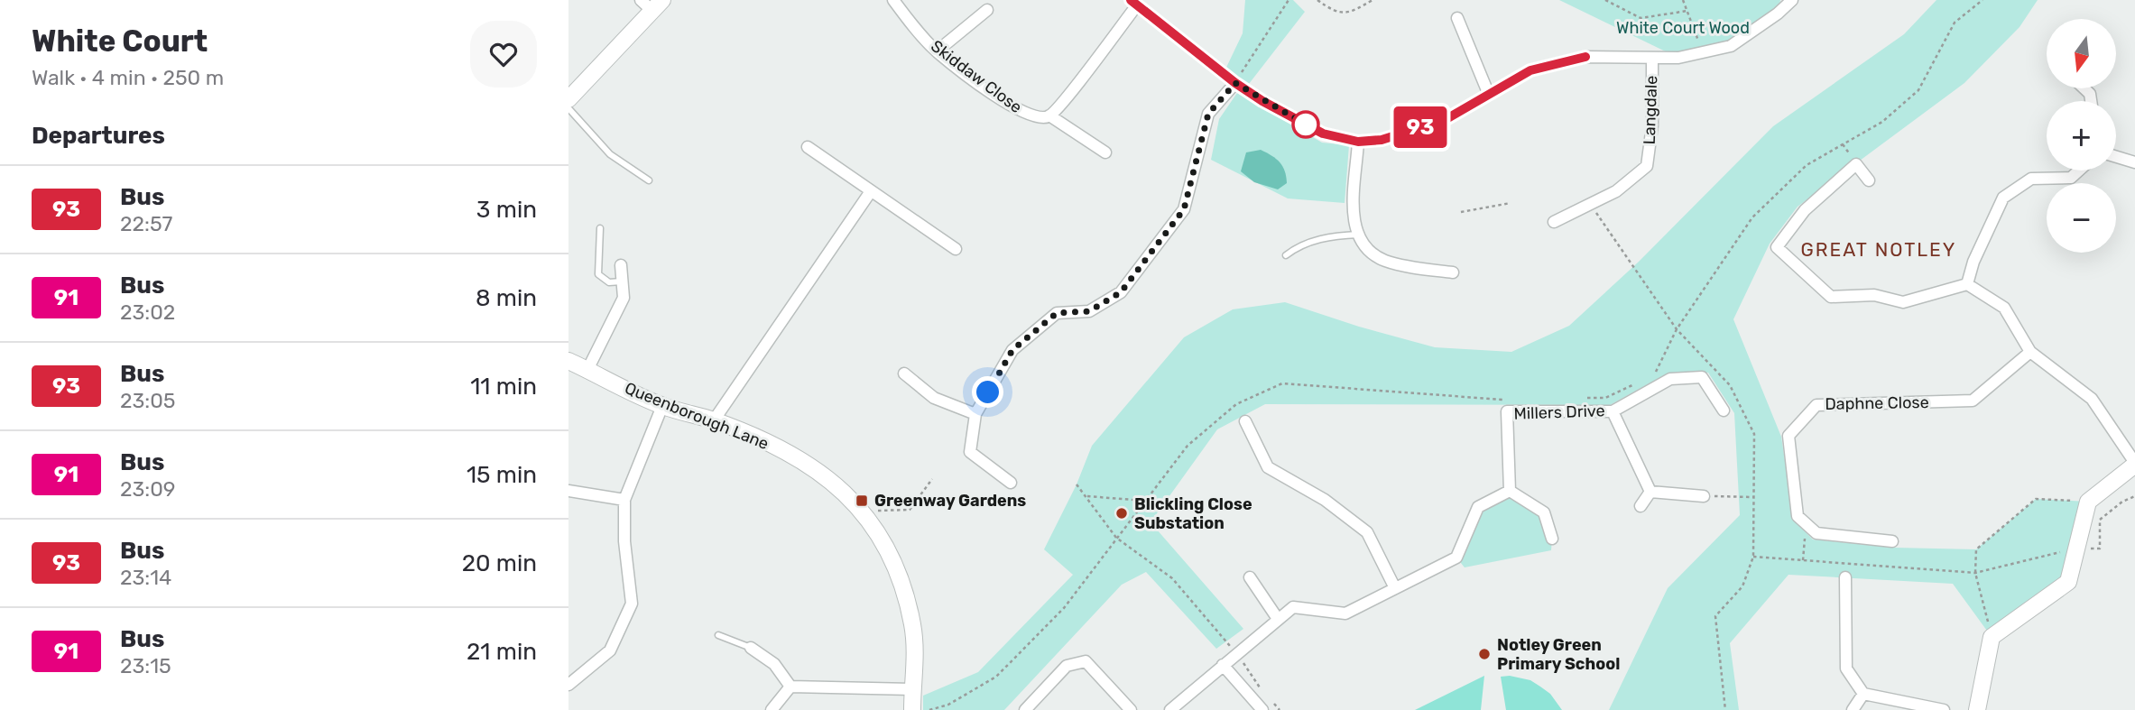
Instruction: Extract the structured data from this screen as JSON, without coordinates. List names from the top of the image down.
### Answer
{
  "streets": {
    "street": [
      "Skiddaw Close",
      "Langdale",
      "Daphne Close",
      "Millers Drive",
      "Queenborough Lane"
    ]
  },
  "districts": ["GREAT NOTLEY"],
  "parks": ["White Court Wood"],
  "places": {
    "transit": ["Greenway Gardens"],
    "other": ["Blickling Close Substation", "Notley Green Primary School"]
  },
  "lines": ["bus line 93"],
  "north": "bottom",
  "page": {
    "heading": [
      ["White Court", "Walk · 4 min · 250 m"],
      "Departures"
    ],
    "on_map": "93",
    "map_buttons": ["+", "−"],
    "list": [
      {
        "mark": "93",
        "name": "Bus",
        "note": "22:57",
        "value": "3 min"
      },
      {
        "mark": "91",
        "name": "Bus",
        "note": "23:02",
        "value": "8 min"
      },
      {
        "mark": "93",
        "name": "Bus",
        "note": "23:05",
        "value": "11 min"
      },
      {
        "mark": "91",
        "name": "Bus",
        "note": "23:09",
        "value": "15 min"
      },
      {
        "mark": "93",
        "name": "Bus",
        "note": "23:14",
        "value": "20 min"
      },
      {
        "mark": "91",
        "name": "Bus",
        "note": "23:15",
        "value": "21 min"
      }
    ]
  }
}
